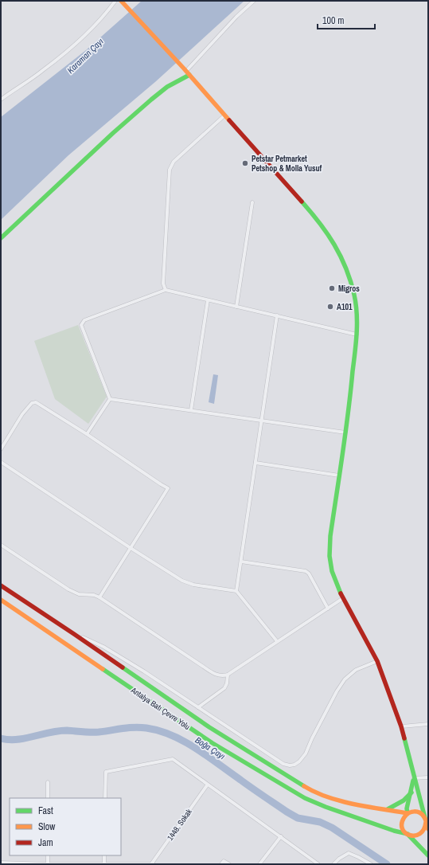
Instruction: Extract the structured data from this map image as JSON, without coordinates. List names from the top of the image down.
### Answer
{
  "streets": {
    "main road": ["Antalya Batı Çevre Yolu"],
    "street": ["1448. Sokak"]
  },
  "water": ["Karaman Çayı", "Boğa Çayı"],
  "places": ["Petstar Petmarket Petshop & Molla Yusuf", "Migros", "A101"],
  "legend": ["Fast", "Slow", "Jam"],
  "scale_bar": "100 m"
}
